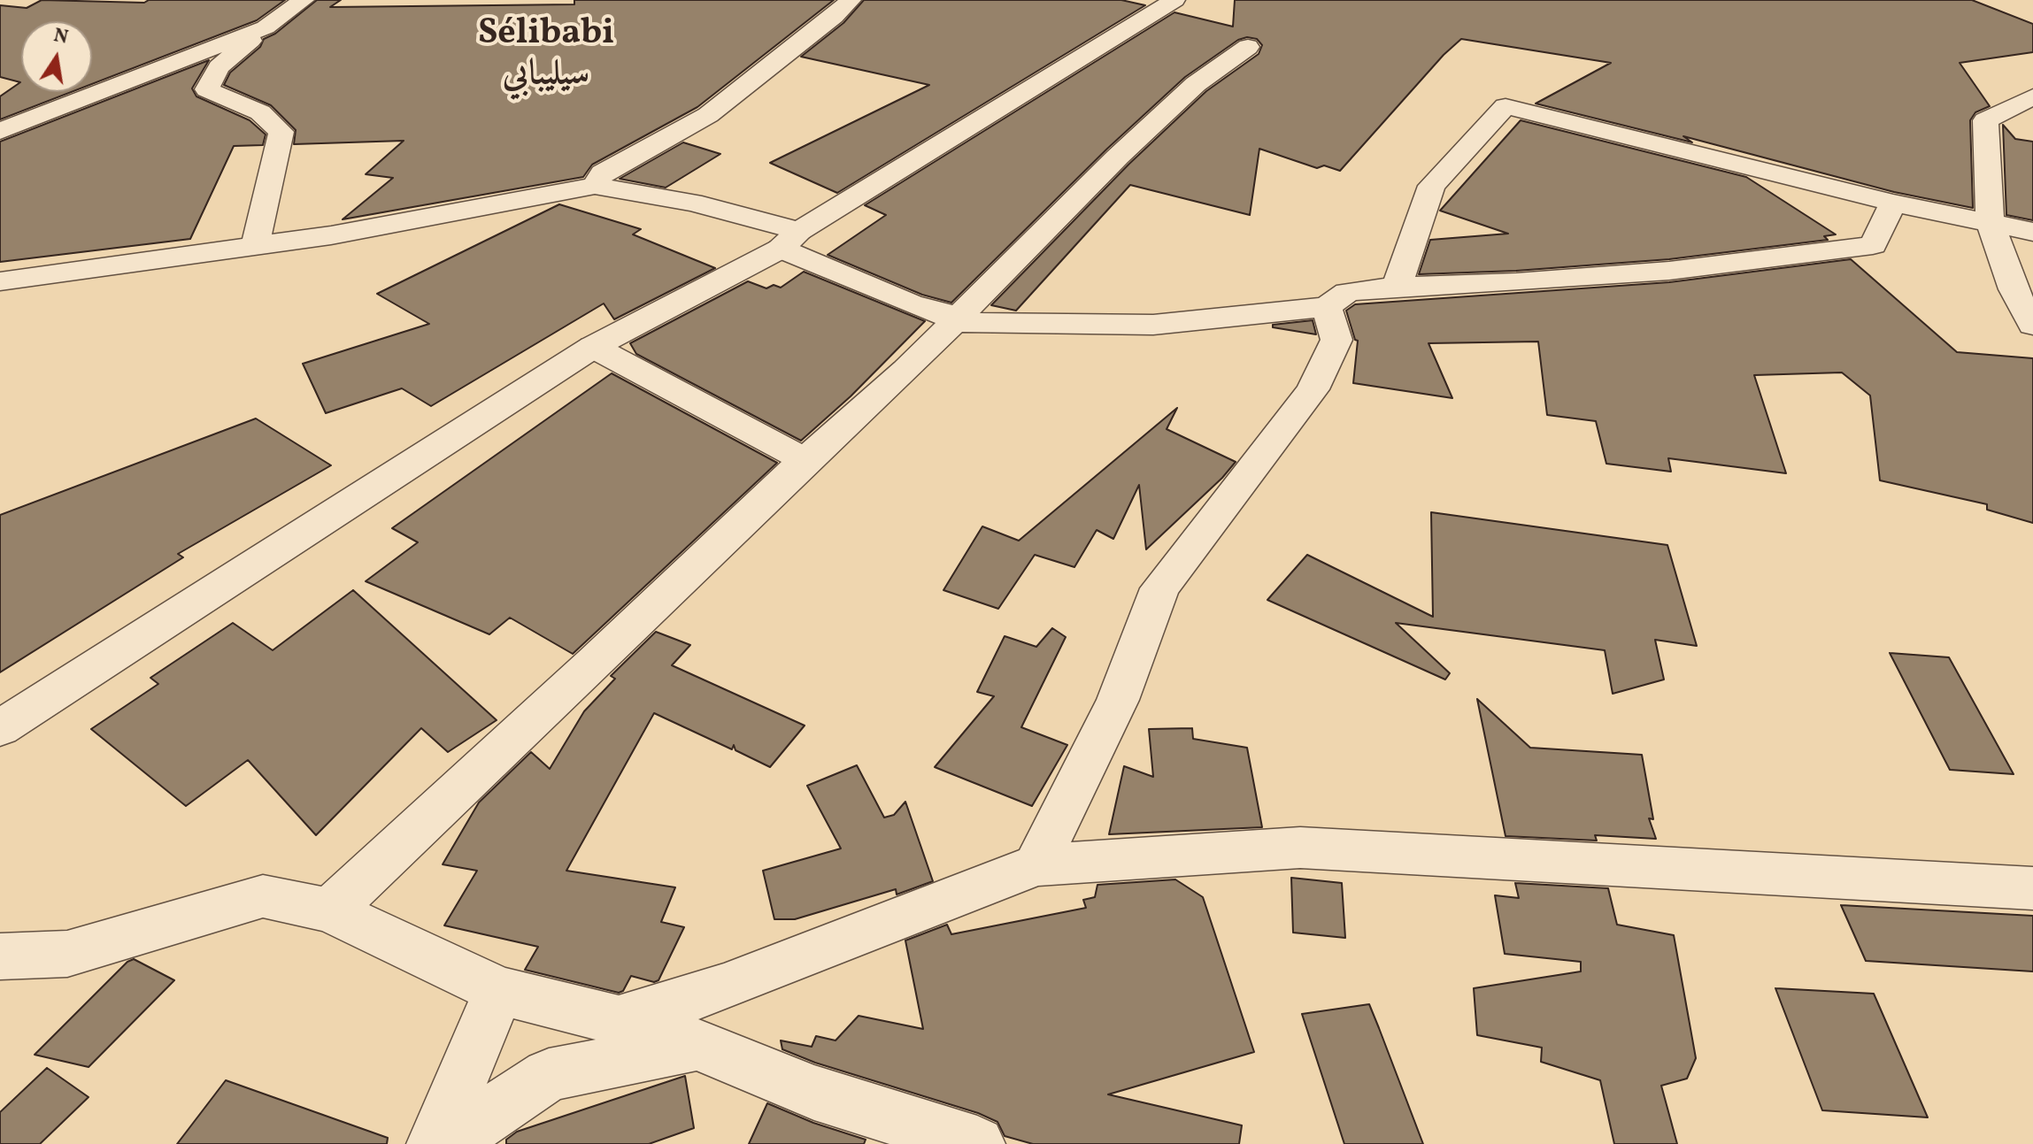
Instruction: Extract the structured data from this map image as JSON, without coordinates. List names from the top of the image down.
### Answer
{
  "districts": ["Sélibabi سيليبابي"],
  "north": "top"
}
